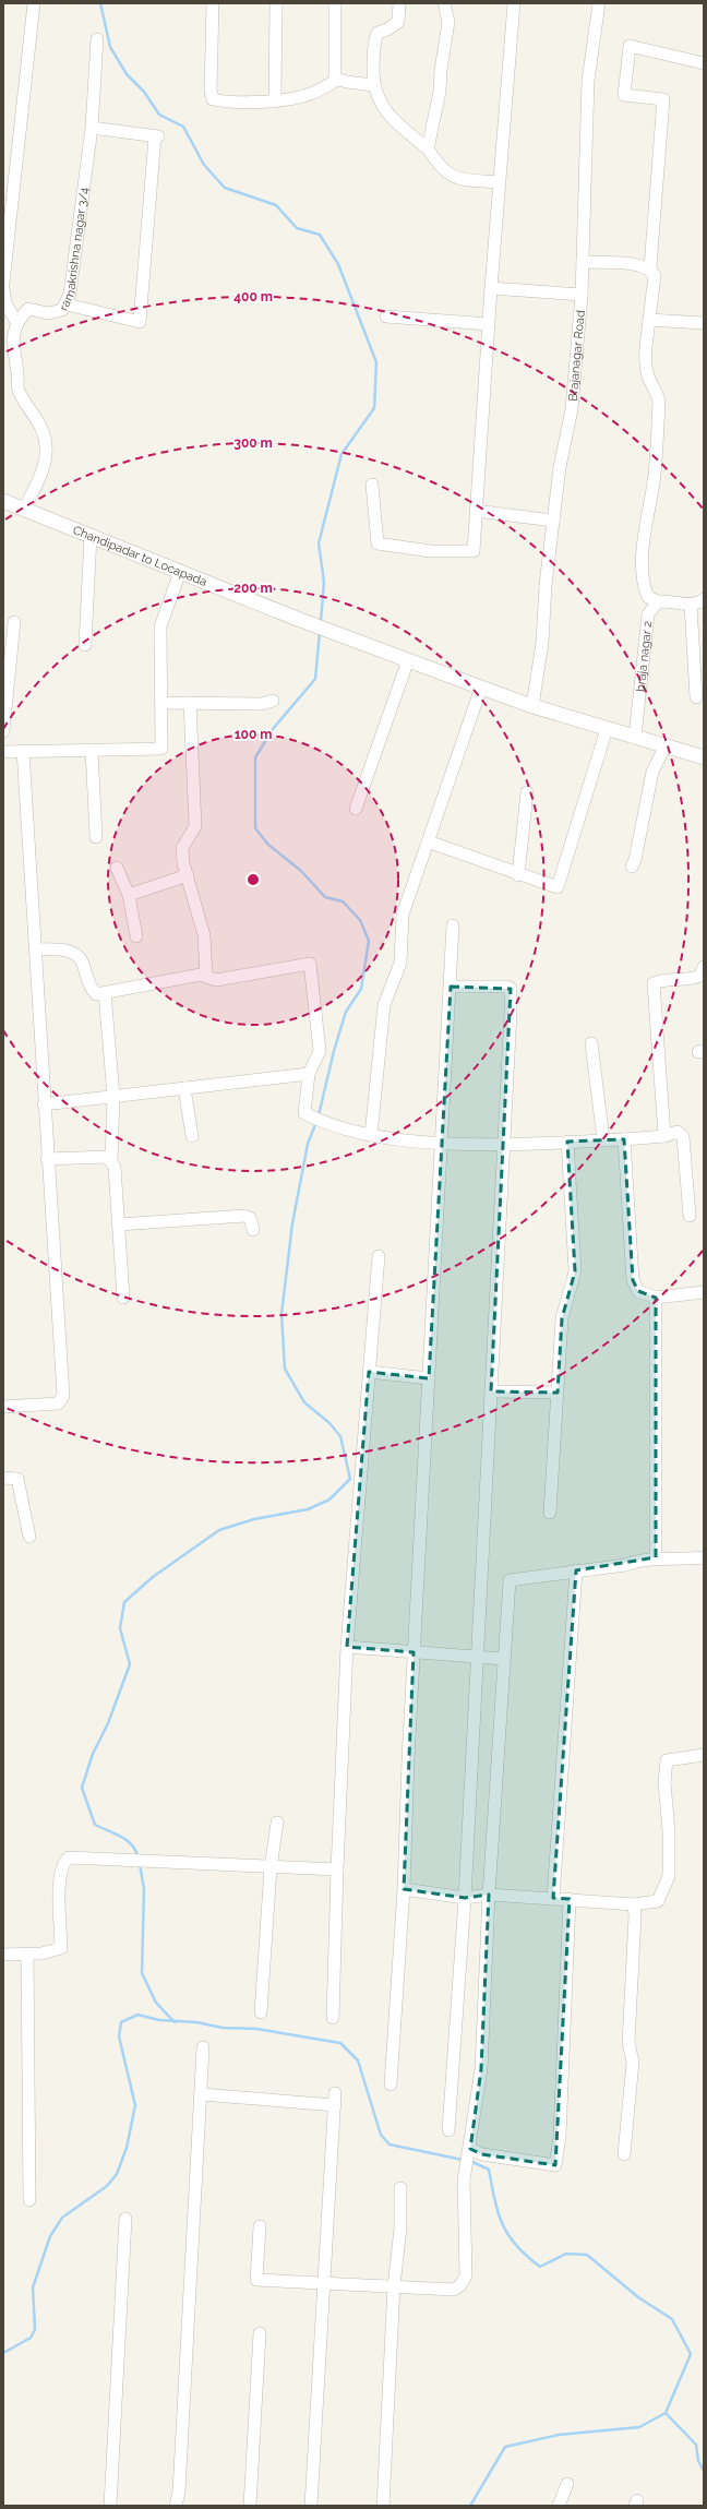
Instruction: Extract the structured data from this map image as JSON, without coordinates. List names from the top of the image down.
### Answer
{
  "streets": {
    "street": [
      "ramakrishna nagar 3/4",
      "Brajanagar Road",
      "Chandipadar to Locapada",
      "braja nagar 2"
    ]
  },
  "crossings": [
    ["Brajanagar Road", "Chandipadar to Locapada"],
    ["Chandipadar to Locapada", "braja nagar 2"]
  ],
  "rings": [
    "400 m",
    "300 m",
    "200 m",
    "100 m"
  ]
}
